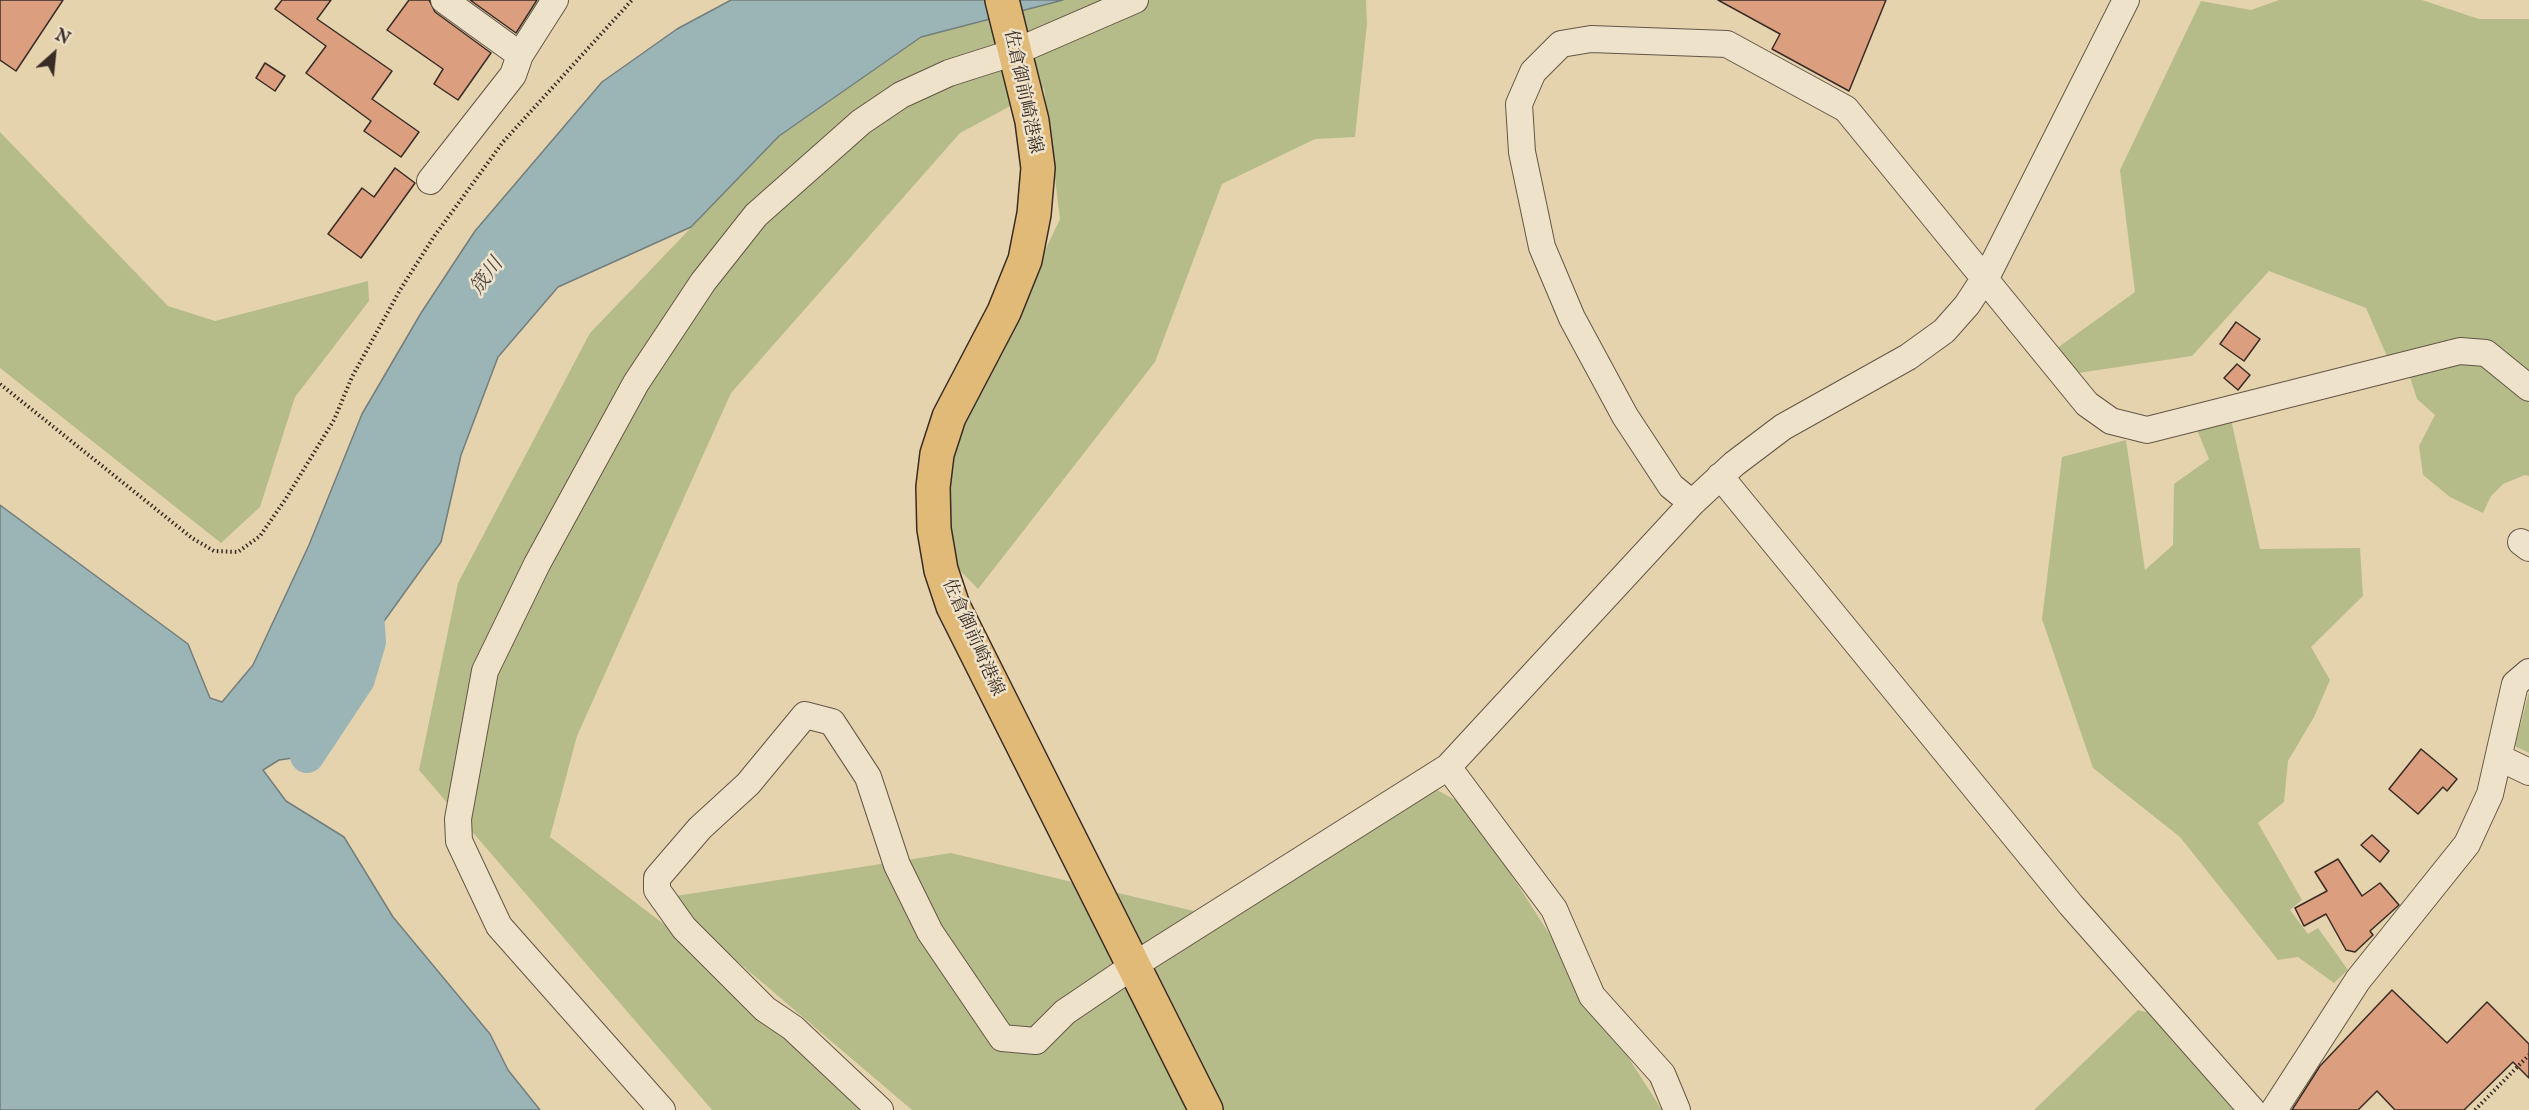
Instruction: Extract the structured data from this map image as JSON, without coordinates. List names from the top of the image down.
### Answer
{
  "streets": {
    "main road": ["佐倉御前崎港線"]
  },
  "water": ["筬川"],
  "north": "top right"
}
